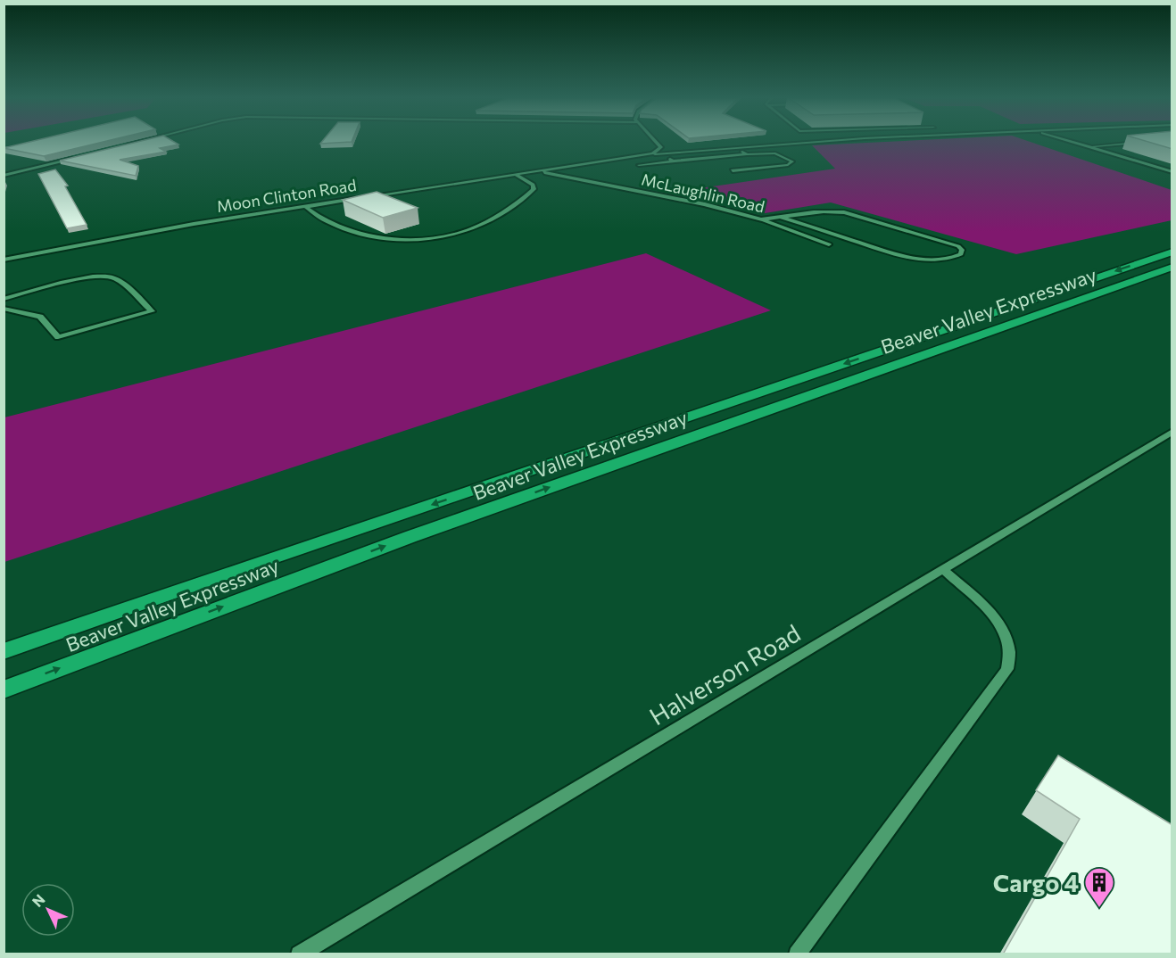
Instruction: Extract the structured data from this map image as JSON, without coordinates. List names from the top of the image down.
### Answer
{
  "streets": {
    "highway": ["Beaver Valley Expressway"],
    "street": ["McLaughlin Road", "Moon Clinton Road", "Halverson Road"]
  },
  "crossings": [
    ["McLaughlin Road", "Moon Clinton Road"]
  ],
  "places": {
    "building": ["Cargo 4"]
  },
  "north": "top left"
}
